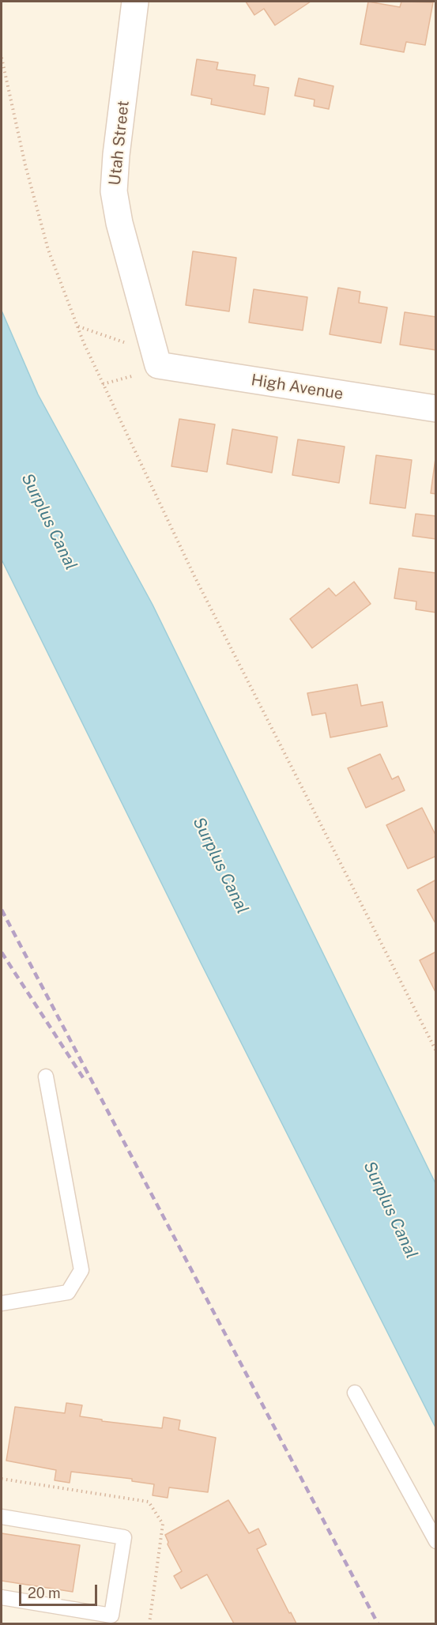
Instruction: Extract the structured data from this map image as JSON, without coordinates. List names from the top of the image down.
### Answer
{
  "streets": {
    "street": ["Utah Street", "High Avenue"]
  },
  "crossings": [
    ["Utah Street", "High Avenue"]
  ],
  "water": ["Surplus Canal"],
  "scale_bar": "20 m"
}
